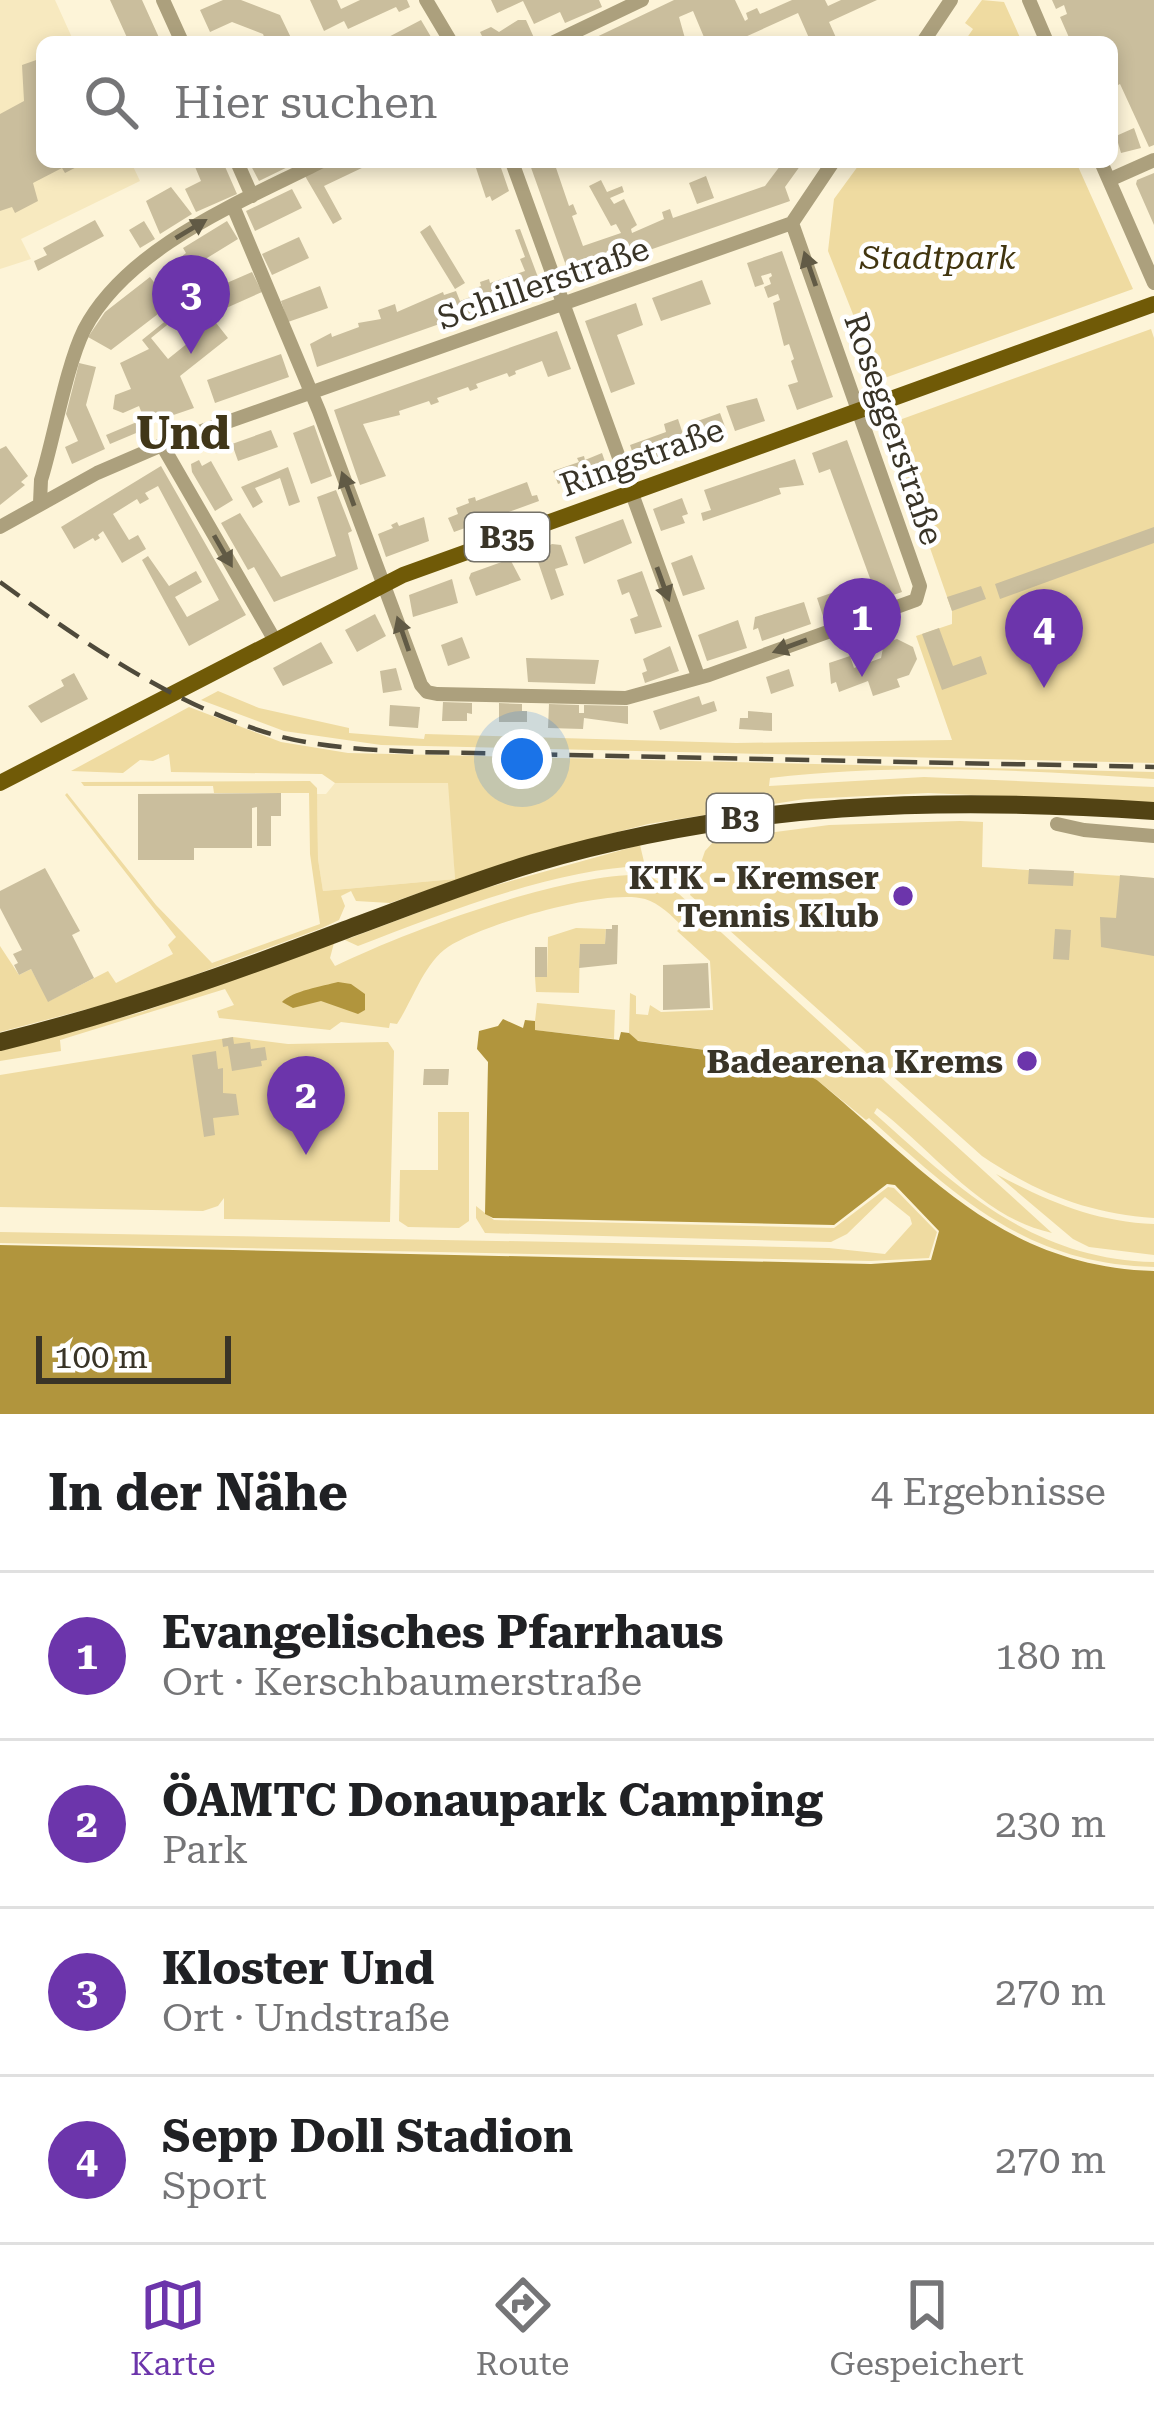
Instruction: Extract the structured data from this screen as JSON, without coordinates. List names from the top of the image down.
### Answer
{
  "streets": {
    "highway": ["B3"],
    "main road": ["Ringstraße", "B35"],
    "street": ["Schillerstraße", "Roseggerstraße"]
  },
  "crossings": [
    ["Schillerstraße", "Roseggerstraße"],
    ["Roseggerstraße", "Ringstraße"]
  ],
  "districts": ["Und"],
  "parks": ["Stadtpark"],
  "places": ["KTK - Kremser Tennis Klub", "Badearena Krems"],
  "scale_bar": "100 m",
  "page": {
    "search": "Hier suchen",
    "pins": [
      "3",
      "1",
      "4",
      "2"
    ],
    "scale": "100 m",
    "heading": ["In der Nähe", "4 Ergebnisse"],
    "list": [
      {
        "mark": "1",
        "name": "Evangelisches Pfarrhaus",
        "note": "Ort · Kerschbaumerstraße",
        "value": "180 m"
      },
      {
        "mark": "2",
        "name": "ÖAMTC Donaupark Camping",
        "note": "Park",
        "value": "230 m"
      },
      {
        "mark": "3",
        "name": "Kloster Und",
        "note": "Ort · Undstraße",
        "value": "270 m"
      },
      {
        "mark": "4",
        "name": "Sepp Doll Stadion",
        "note": "Sport",
        "value": "270 m"
      }
    ],
    "nav": ["Karte", "Route", "Gespeichert"]
  }
}
